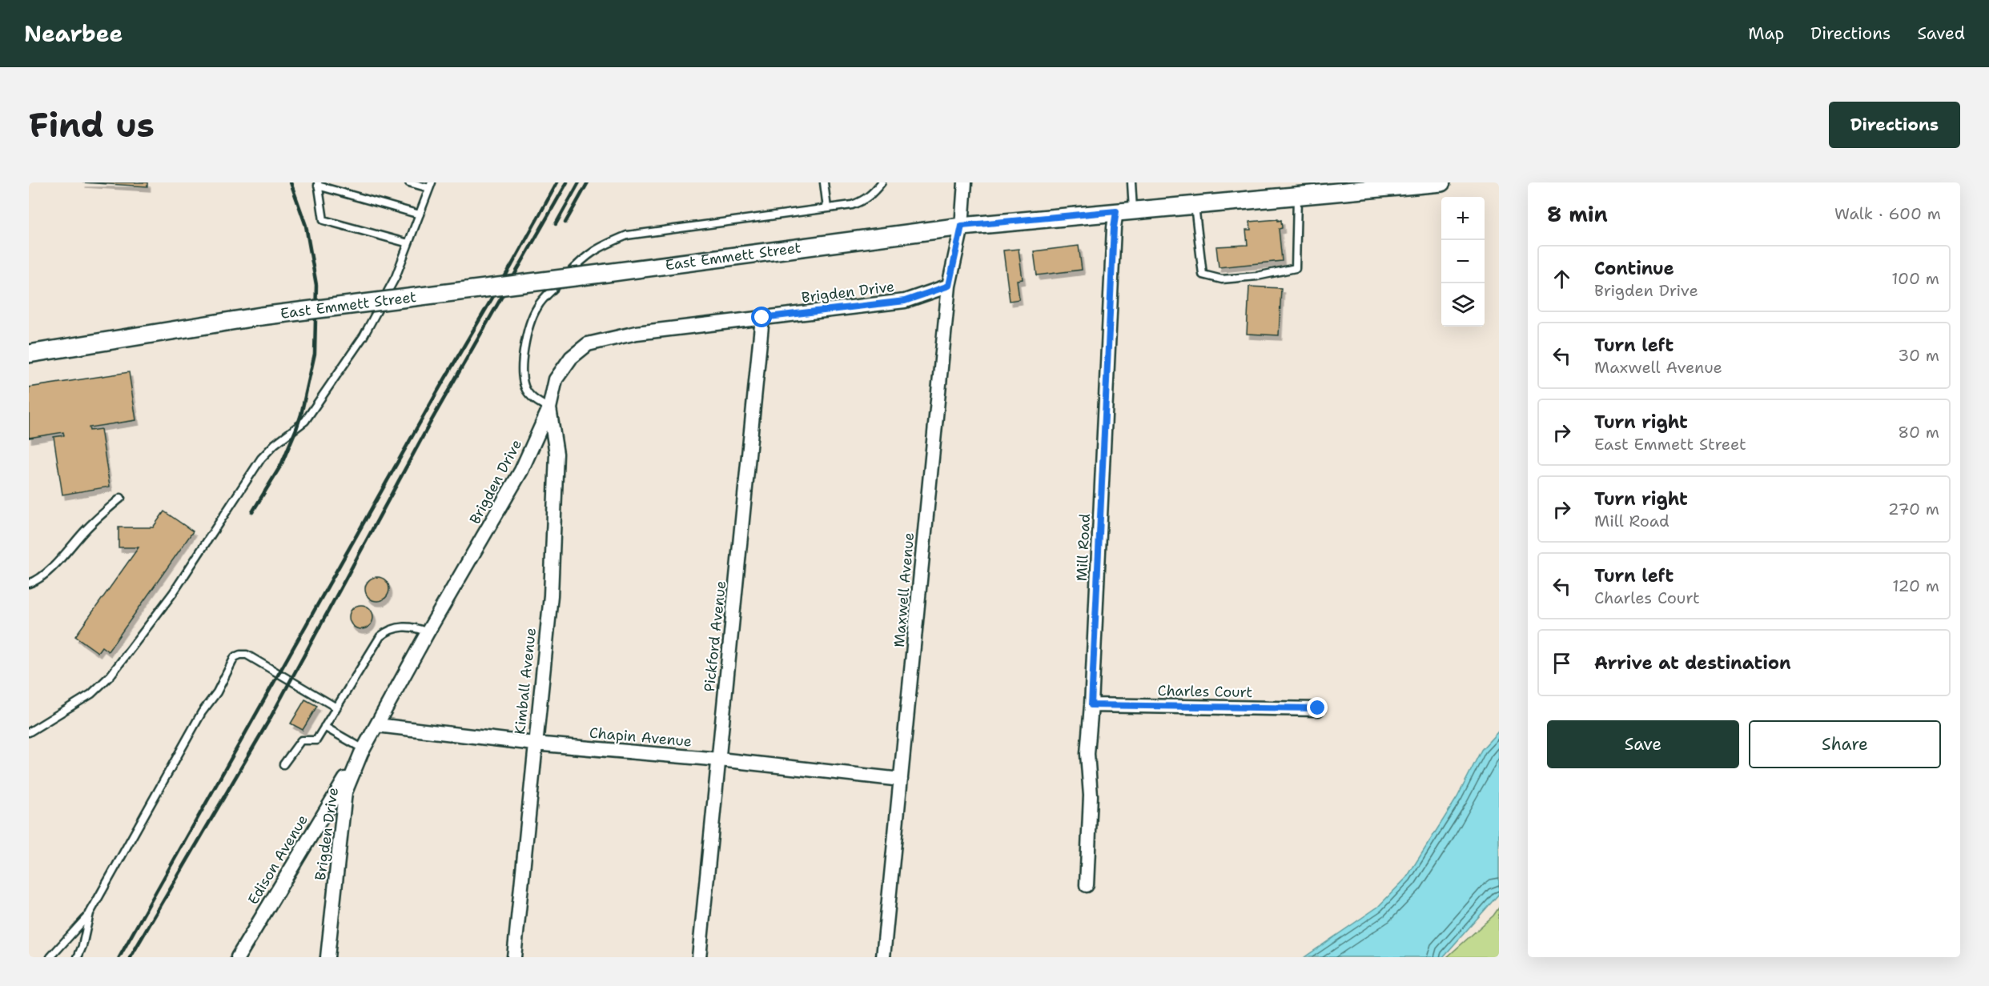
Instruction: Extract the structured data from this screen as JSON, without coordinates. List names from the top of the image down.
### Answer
{
  "streets": {
    "street": [
      "East Emmett Street",
      "Brigden Drive",
      "Mill Road",
      "Maxwell Avenue",
      "Pickford Avenue",
      "Kimball Avenue",
      "Charles Court",
      "Chapin Avenue",
      "Edison Avenue"
    ]
  },
  "crossings": [
    ["East Emmett Street", "Mill Road"],
    ["East Emmett Street", "Maxwell Avenue"],
    ["Brigden Drive", "Maxwell Avenue"],
    ["Brigden Drive", "Pickford Avenue"],
    ["Brigden Drive", "Kimball Avenue"],
    ["Brigden Drive", "Chapin Avenue"],
    ["Brigden Drive", "Edison Avenue"],
    ["Mill Road", "Charles Court"],
    ["Maxwell Avenue", "Chapin Avenue"],
    ["Pickford Avenue", "Chapin Avenue"],
    ["Kimball Avenue", "Chapin Avenue"]
  ],
  "page": {
    "header": "Nearbee",
    "nav": ["Map", "Directions", "Saved"],
    "buttons": [
      "Directions",
      ["Save", "Share"]
    ],
    "title": "Find us",
    "heading": ["8 min", "Walk · 600 m"],
    "map_buttons": ["+", "−"],
    "list": [
      ["Continue", "Brigden Drive", "100 m"],
      ["Turn left", "Maxwell Avenue", "30 m"],
      ["Turn right", "East Emmett Street", "80 m"],
      ["Turn right", "Mill Road", "270 m"],
      ["Turn left", "Charles Court", "120 m"],
      "Arrive at destination"
    ]
  }
}
